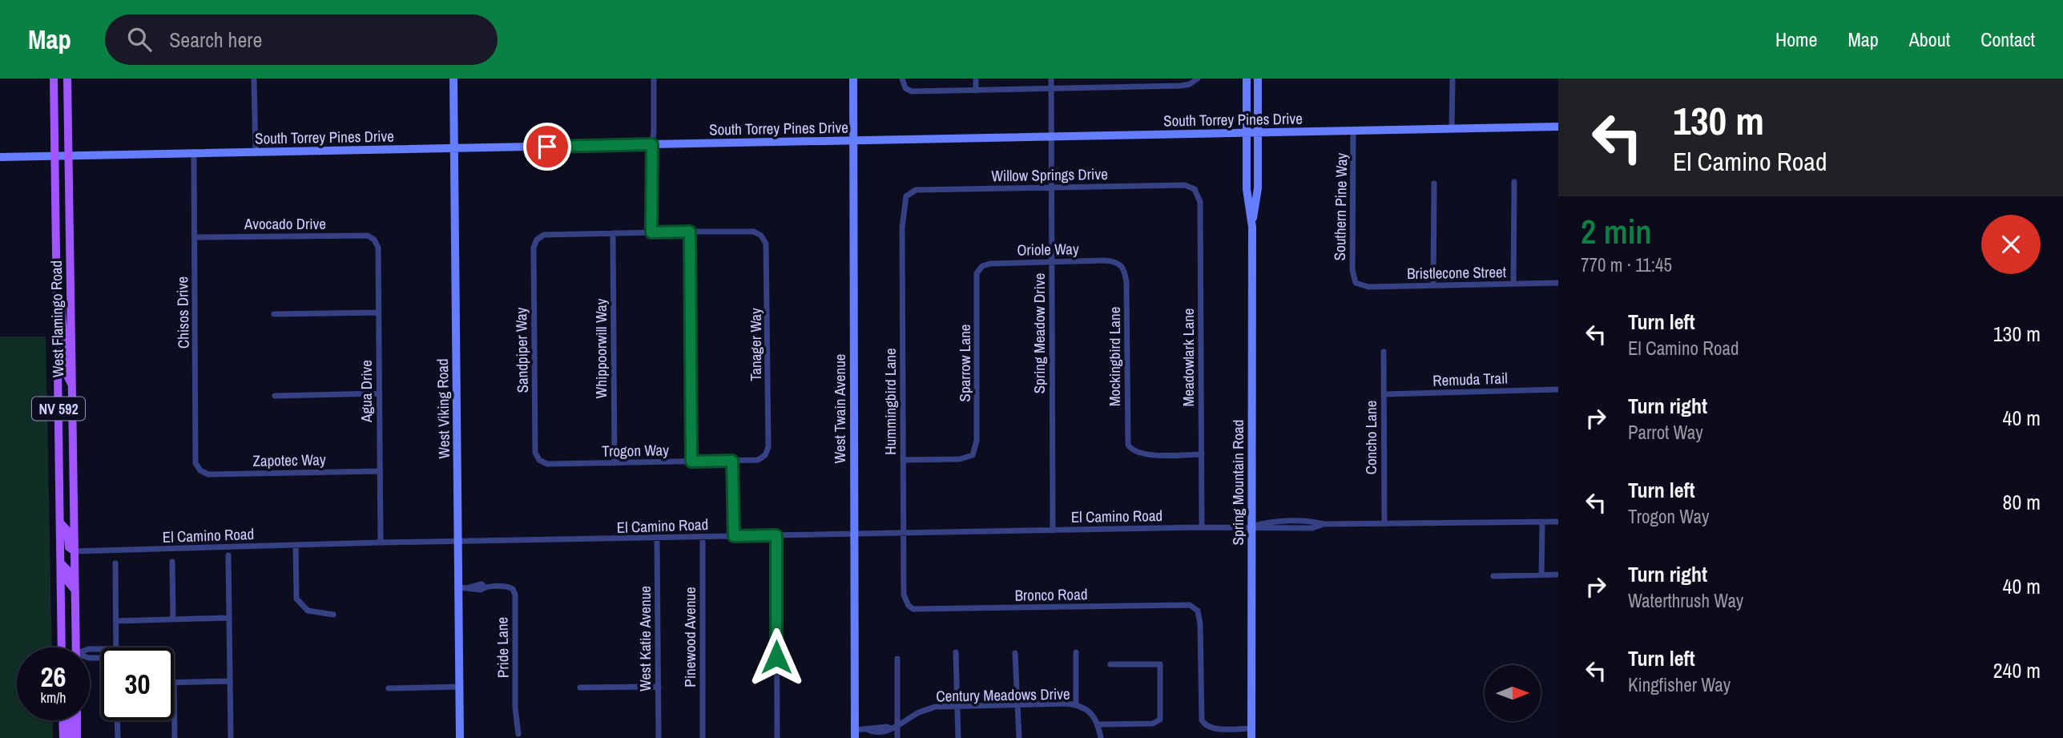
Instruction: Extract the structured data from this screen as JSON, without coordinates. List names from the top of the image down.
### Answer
{
  "streets": {
    "main road": [
      "South Torrey Pines Drive",
      "West Flamingo Road",
      "NV 592",
      "West Viking Road",
      "West Twain Avenue",
      "Spring Mountain Road"
    ],
    "street": [
      "Willow Springs Drive",
      "Southern Pine Way",
      "Avocado Drive",
      "Oriole Way",
      "Bristlecone Street",
      "Chisos Drive",
      "Spring Meadow Drive",
      "Tanager Way",
      "Whippoorwill Way",
      "Sandpiper Way",
      "Mockingbird Lane",
      "Meadowlark Lane",
      "Sparrow Lane",
      "Remuda Trail",
      "Agua Drive",
      "Hummingbird Lane",
      "Concho Lane",
      "Trogon Way",
      "Zapotec Way",
      "El Camino Road",
      "Bronco Road",
      "Pinewood Avenue",
      "West Katie Avenue",
      "Pride Lane",
      "Century Meadows Drive"
    ]
  },
  "crossings": [
    ["South Torrey Pines Drive", "Southern Pine Way"],
    ["South Torrey Pines Drive", "Chisos Drive"],
    ["South Torrey Pines Drive", "West Flamingo Road"],
    ["South Torrey Pines Drive", "Spring Meadow Drive"],
    ["South Torrey Pines Drive", "West Viking Road"],
    ["South Torrey Pines Drive", "West Twain Avenue"],
    ["South Torrey Pines Drive", "Spring Mountain Road"],
    ["Willow Springs Drive", "Spring Meadow Drive"],
    ["Willow Springs Drive", "Meadowlark Lane"],
    ["Willow Springs Drive", "Hummingbird Lane"],
    ["Southern Pine Way", "Bristlecone Street"],
    ["Avocado Drive", "Chisos Drive"],
    ["Avocado Drive", "Agua Drive"],
    ["Oriole Way", "Spring Meadow Drive"],
    ["Oriole Way", "Mockingbird Lane"],
    ["Oriole Way", "Sparrow Lane"],
    ["Chisos Drive", "Zapotec Way"],
    ["West Flamingo Road", "El Camino Road"],
    ["Spring Meadow Drive", "El Camino Road"],
    ["Tanager Way", "Trogon Way"],
    ["Whippoorwill Way", "Sandpiper Way"],
    ["Whippoorwill Way", "Trogon Way"],
    ["Sandpiper Way", "Trogon Way"],
    ["Mockingbird Lane", "Meadowlark Lane"],
    ["Meadowlark Lane", "El Camino Road"],
    ["Sparrow Lane", "Hummingbird Lane"],
    ["Remuda Trail", "Concho Lane"],
    ["Agua Drive", "Zapotec Way"],
    ["Agua Drive", "El Camino Road"],
    ["Hummingbird Lane", "El Camino Road"],
    ["Hummingbird Lane", "Bronco Road"],
    ["West Viking Road", "El Camino Road"],
    ["West Viking Road", "Pride Lane"],
    ["West Twain Avenue", "El Camino Road"],
    ["West Twain Avenue", "Century Meadows Drive"],
    ["Concho Lane", "El Camino Road"],
    ["Spring Mountain Road", "El Camino Road"],
    ["Spring Mountain Road", "Bronco Road"],
    ["El Camino Road", "Pinewood Avenue"],
    ["El Camino Road", "West Katie Avenue"]
  ],
  "north": "right",
  "page": {
    "header": "Map",
    "search": "Search here",
    "nav": [
      "Home",
      "Map",
      "About",
      "Contact"
    ],
    "turn": ["130 m", "El Camino Road"],
    "heading": ["2 min", "770 m · 11:45"],
    "list": [
      {
        "name": "Turn left",
        "note": "El Camino Road",
        "value": "130 m"
      },
      {
        "name": "Turn right",
        "note": "Parrot Way",
        "value": "40 m"
      },
      {
        "name": "Turn left",
        "note": "Trogon Way",
        "value": "80 m"
      },
      {
        "name": "Turn right",
        "note": "Waterthrush Way",
        "value": "40 m"
      },
      {
        "name": "Turn left",
        "note": "Kingfisher Way",
        "value": "240 m"
      }
    ],
    "speed": "26 km/h",
    "limit": "30"
  }
}
